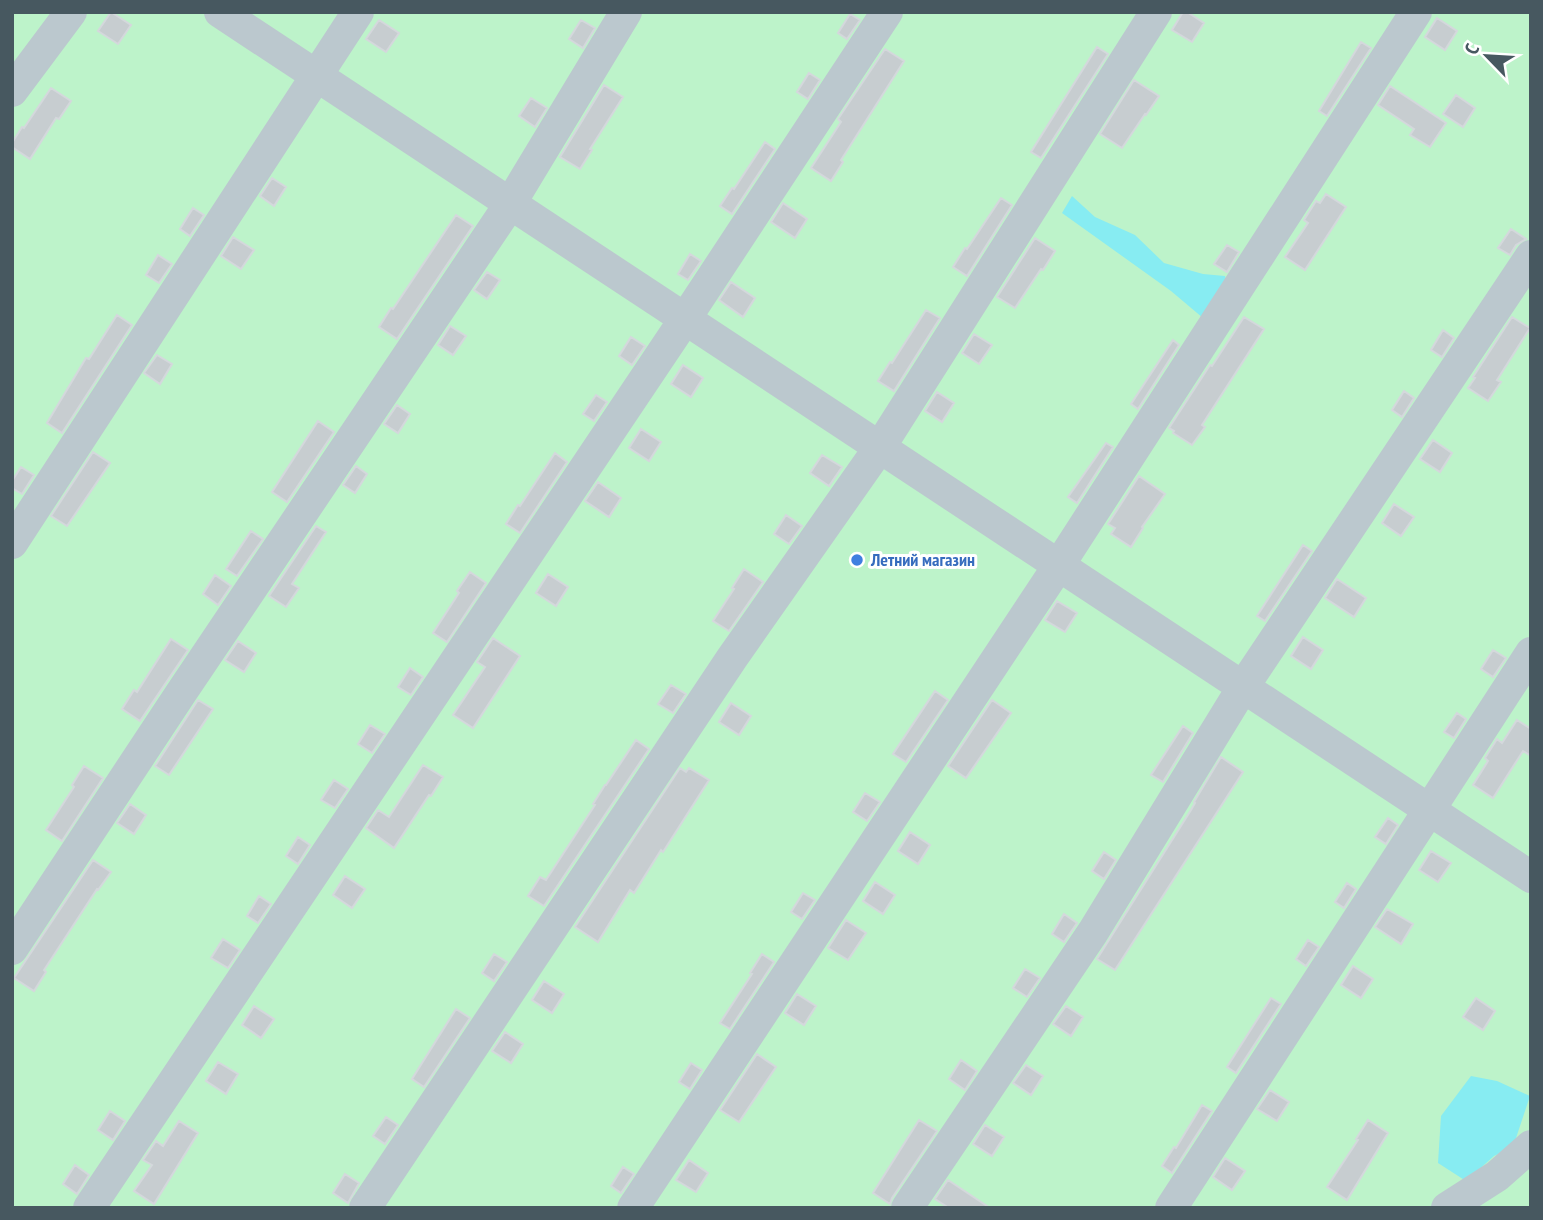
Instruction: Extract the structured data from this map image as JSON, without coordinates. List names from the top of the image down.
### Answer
{
  "places": ["Летний магазин"],
  "north": "top left"
}
